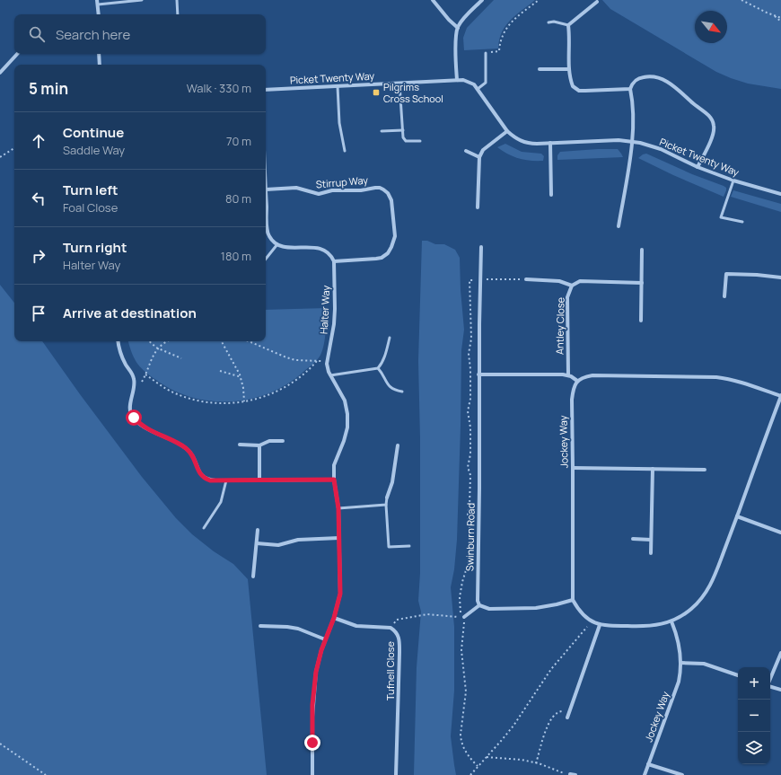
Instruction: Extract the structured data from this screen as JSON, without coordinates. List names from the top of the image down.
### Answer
{
  "streets": {
    "street": [
      "Picket Twenty Way",
      "Stirrup Way",
      "Halter Way",
      "Antley Close",
      "Jockey Way",
      "Swinburn Road",
      "Tufnell Close"
    ]
  },
  "crossings": [
    ["Stirrup Way", "Halter Way"],
    ["Halter Way", "Tufnell Close"]
  ],
  "places": {
    "transit": ["Pilgrims Cross School"]
  },
  "north": "bottom right",
  "page": {
    "search": "Search here",
    "heading": ["5 min", "Walk · 330 m"],
    "list": [
      ["Continue", "Saddle Way", "70 m"],
      ["Turn left", "Foal Close", "80 m"],
      ["Turn right", "Halter Way", "180 m"],
      "Arrive at destination"
    ],
    "map_buttons": ["+", "−"]
  }
}
